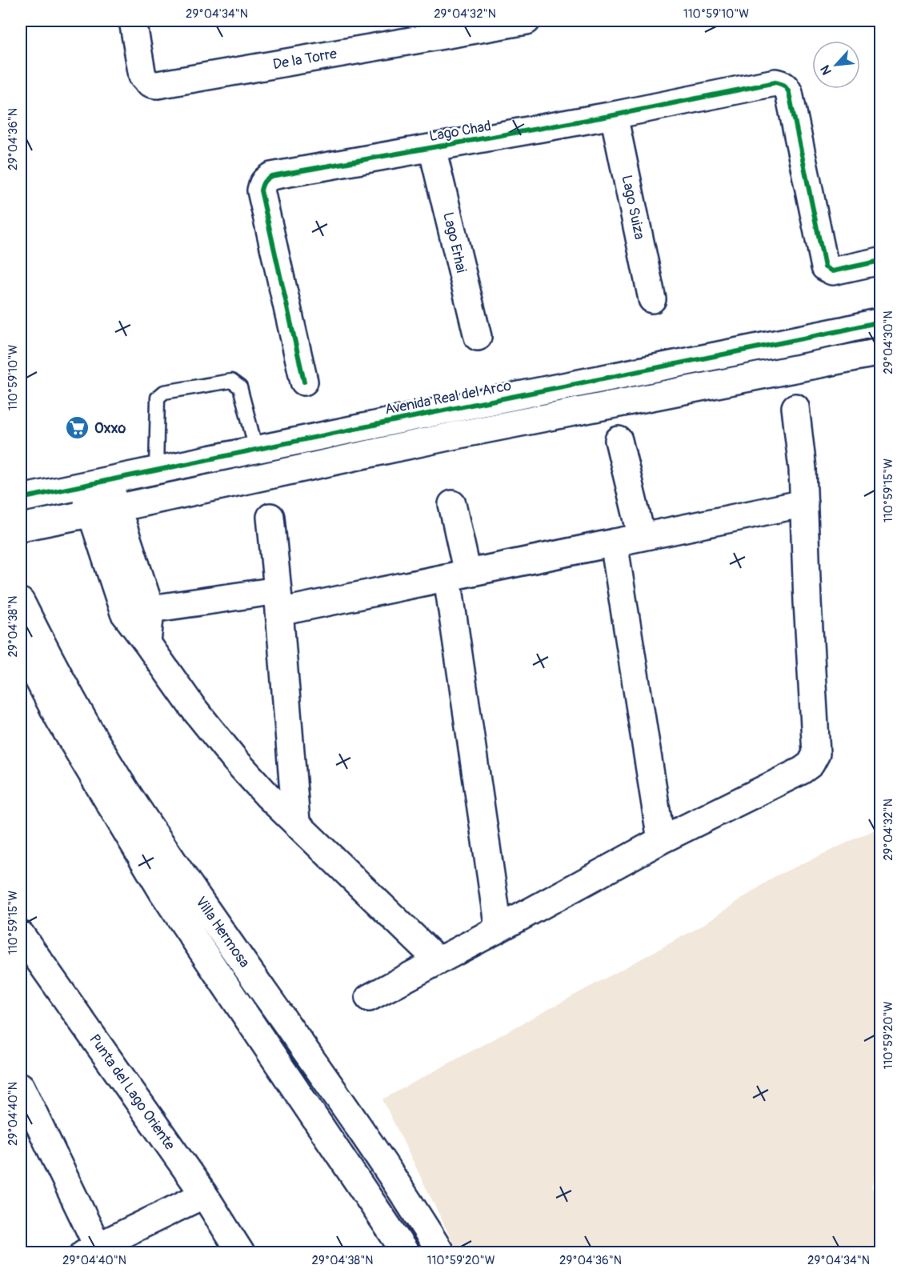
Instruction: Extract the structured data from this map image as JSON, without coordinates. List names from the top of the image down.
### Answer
{
  "streets": {
    "street": [
      "De la Torre",
      "Lago Chad",
      "Lago Suiza",
      "Lago Erhai",
      "Avenida Real del Arco",
      "Villa Hermosa",
      "Punta del Lago Oriente"
    ]
  },
  "crossings": [
    ["Lago Chad", "Lago Suiza"],
    ["Lago Chad", "Lago Erhai"]
  ],
  "places": {
    "supermarket": ["Oxxo"]
  },
  "north": "bottom left",
  "coordinates": [
    "29°04'34\"N",
    "29°04'32\"N",
    "110°59'10\"W",
    "29°04'36\"N",
    "29°04'30\"N",
    "110°59'15\"W",
    "29°04'38\"N",
    "110°59'20\"W",
    "29°04'40\"N"
  ]
}
